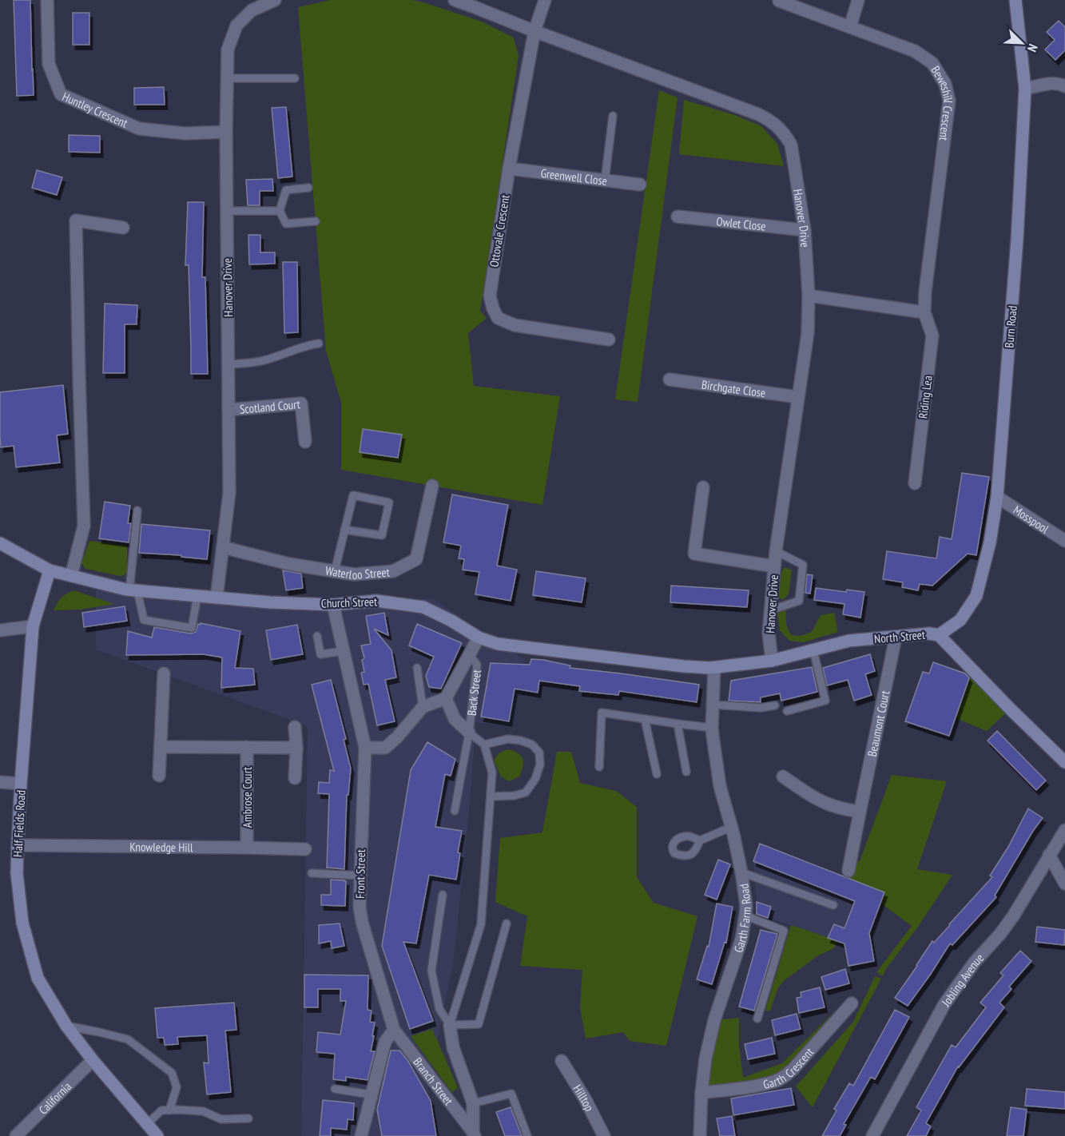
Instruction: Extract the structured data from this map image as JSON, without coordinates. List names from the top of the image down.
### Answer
{
  "streets": {
    "street": [
      "Beweshill Crescent",
      "Huntley Crescent",
      "Greenwell Close",
      "Hanover Drive",
      "Owlet Close",
      "Ottovale Crescent",
      "Burn Road",
      "Birchgate Close",
      "Riding Lea",
      "Scotland Court",
      "Mosspool",
      "Waterloo Street",
      "Church Street",
      "North Street",
      "Back Street",
      "Beaumont Court",
      "Ambrose Court",
      "Half Fields Road",
      "Knowledge Hill",
      "Front Street",
      "Garth Farm Road",
      "Jobling Avenue",
      "Garth Crescent",
      "Branch Street",
      "California",
      "Hilltop"
    ]
  },
  "crossings": [
    ["Beweshill Crescent", "Riding Lea"],
    ["Huntley Crescent", "Hanover Drive"],
    ["Greenwell Close", "Ottovale Crescent"],
    ["Hanover Drive", "Owlet Close"],
    ["Hanover Drive", "Ottovale Crescent"],
    ["Hanover Drive", "Birchgate Close"],
    ["Hanover Drive", "Scotland Court"],
    ["Hanover Drive", "Waterloo Street"],
    ["Hanover Drive", "Church Street"],
    ["Hanover Drive", "North Street"],
    ["Burn Road", "Mosspool"],
    ["Burn Road", "North Street"],
    ["Church Street", "North Street"],
    ["Church Street", "Half Fields Road"],
    ["Church Street", "Front Street"],
    ["Church Street", "Garth Farm Road"],
    ["North Street", "Beaumont Court"],
    ["Ambrose Court", "Knowledge Hill"],
    ["Half Fields Road", "Knowledge Hill"],
    ["Half Fields Road", "California"],
    ["Front Street", "Branch Street"],
    ["Garth Farm Road", "Garth Crescent"]
  ],
  "north": "bottom right"
}
